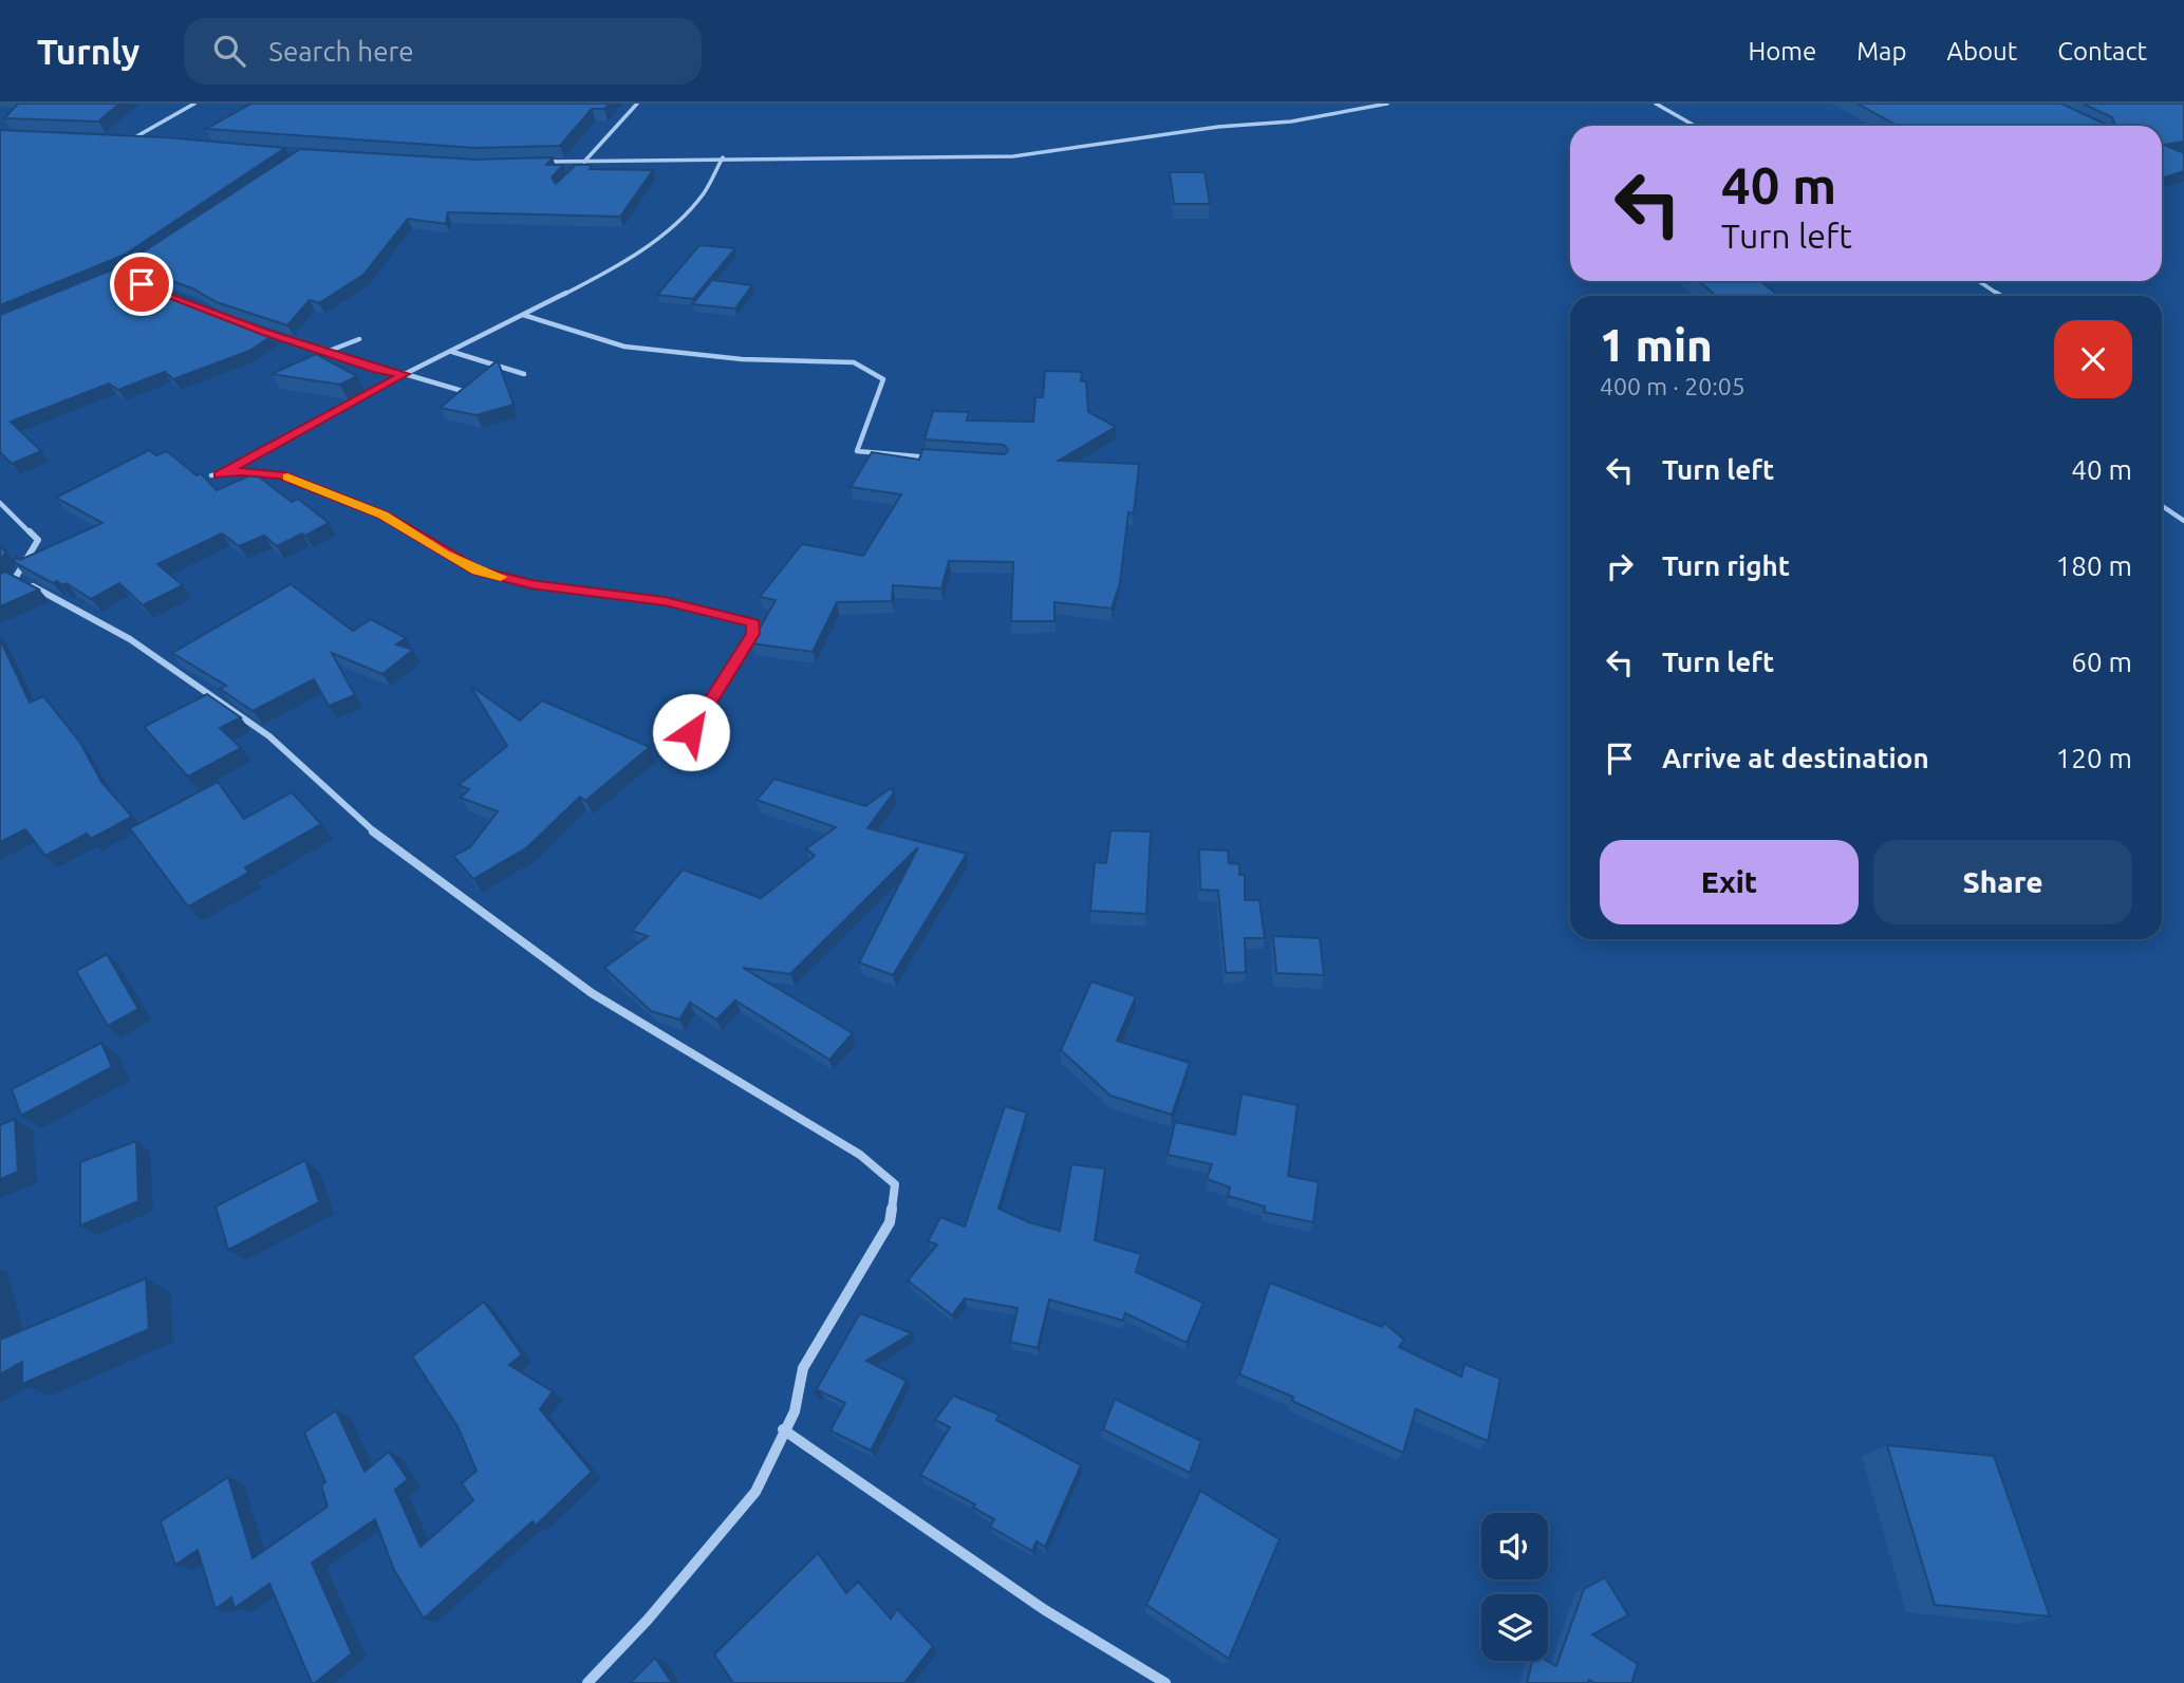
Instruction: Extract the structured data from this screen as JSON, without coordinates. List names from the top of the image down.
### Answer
{
  "page": {
    "header": "Turnly",
    "search": "Search here",
    "nav": [
      "Home",
      "Map",
      "About",
      "Contact"
    ],
    "turn": ["40 m", "Turn left"],
    "heading": ["1 min", "400 m · 20:05"],
    "list": [
      {
        "name": "Turn left",
        "value": "40 m"
      },
      {
        "name": "Turn right",
        "value": "180 m"
      },
      {
        "name": "Turn left",
        "value": "60 m"
      },
      {
        "name": "Arrive at destination",
        "value": "120 m"
      }
    ],
    "buttons": ["Exit", "Share"]
  }
}
